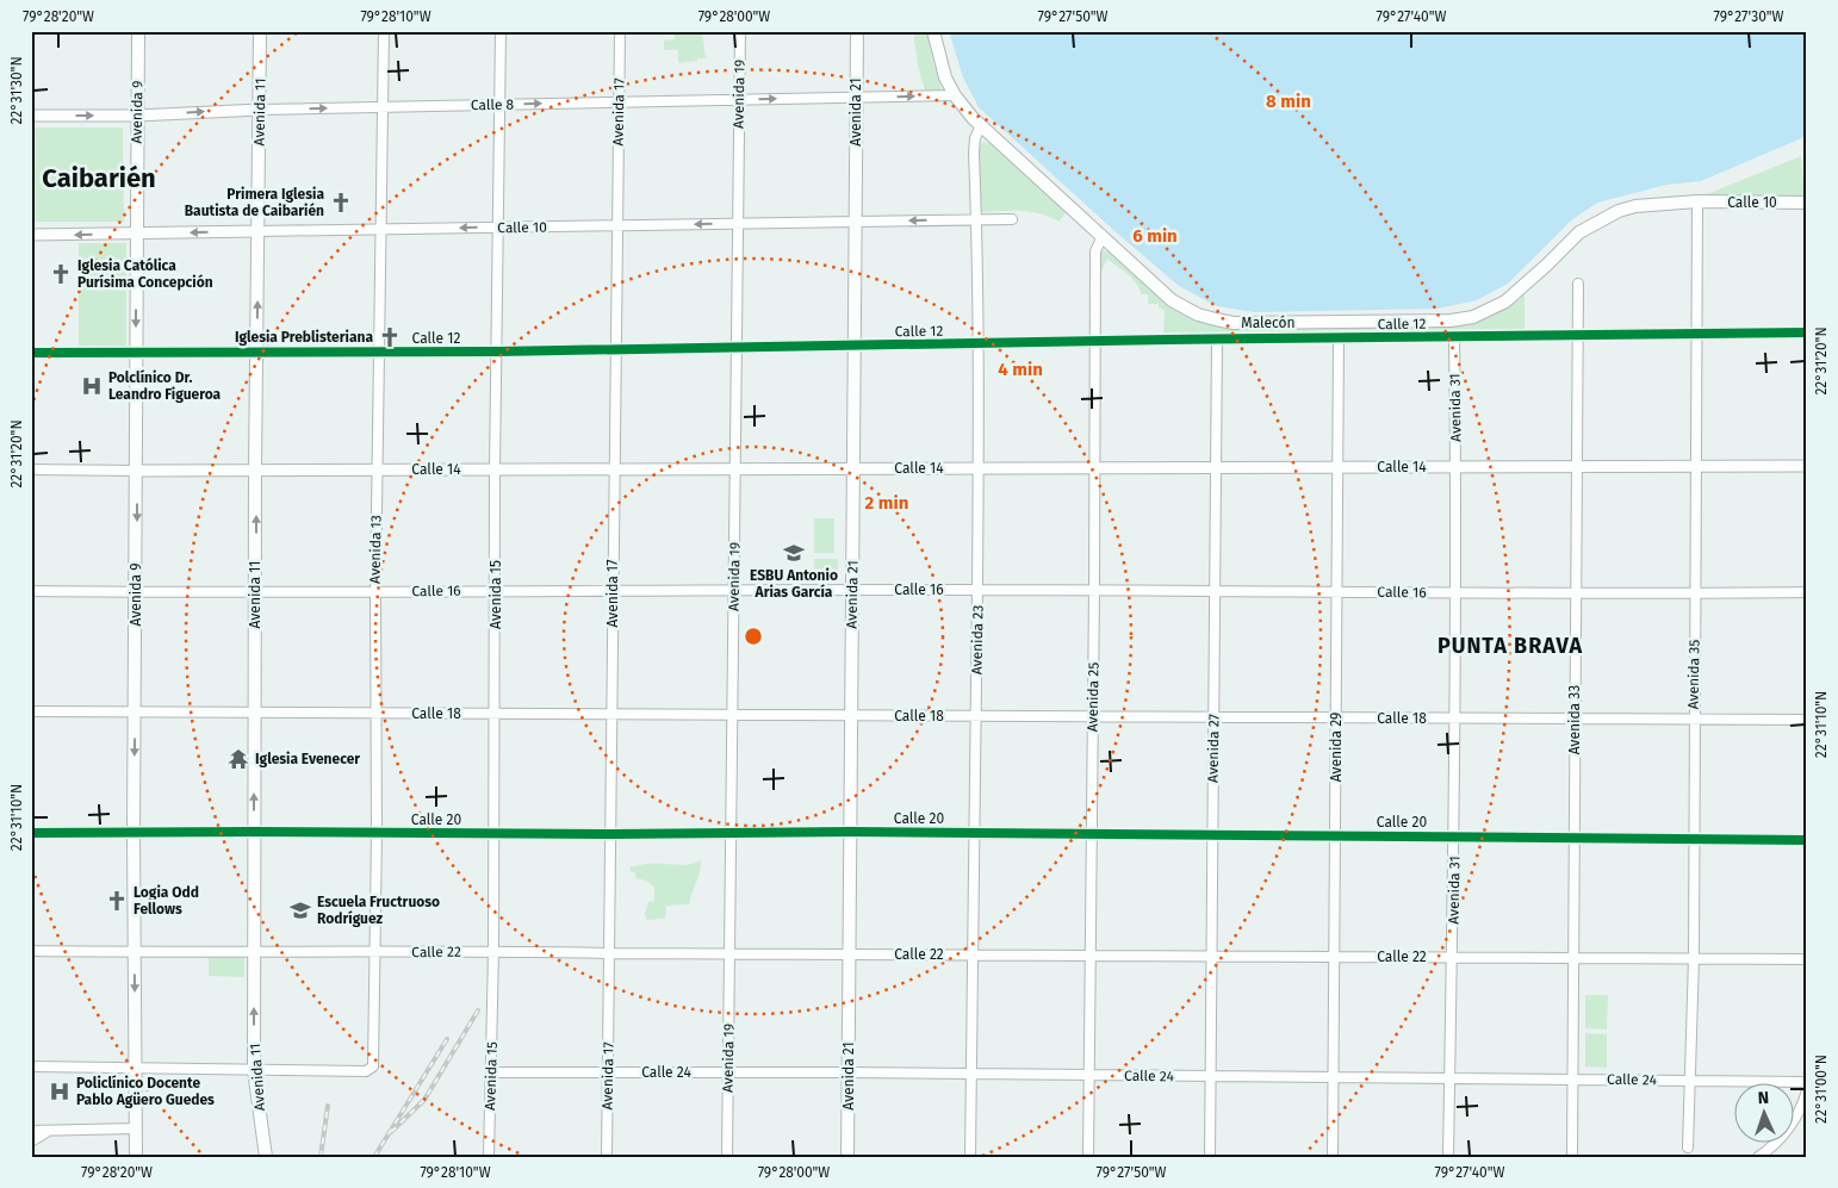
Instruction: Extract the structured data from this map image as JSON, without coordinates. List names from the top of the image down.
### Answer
{
  "streets": {
    "main road": [
      "Avenida 9",
      "Avenida 11",
      "Avenida 21",
      "Calle 10",
      "Malecón"
    ],
    "street": [
      "Avenida 19",
      "Calle 8",
      "Avenida 17",
      "Calle 12",
      "Avenida 31",
      "Calle 14",
      "Avenida 13",
      "Calle 16",
      "Avenida 15",
      "Avenida 23",
      "Avenida 35",
      "Avenida 25",
      "Calle 18",
      "Avenida 33",
      "Avenida 29",
      "Avenida 27",
      "Calle 20",
      "Calle 22",
      "Calle 24"
    ]
  },
  "crossings": [
    ["Avenida 19", "Calle 8"],
    ["Avenida 19", "Calle 10"],
    ["Avenida 19", "Calle 12"],
    ["Avenida 19", "Calle 14"],
    ["Avenida 19", "Calle 16"],
    ["Avenida 19", "Calle 18"],
    ["Avenida 19", "Calle 20"],
    ["Avenida 19", "Calle 22"],
    ["Avenida 19", "Calle 24"],
    ["Calle 8", "Avenida 9"],
    ["Calle 8", "Avenida 11"],
    ["Calle 8", "Avenida 17"],
    ["Calle 8", "Avenida 21"],
    ["Calle 8", "Malecón"],
    ["Calle 8", "Avenida 13"],
    ["Calle 8", "Avenida 15"],
    ["Avenida 9", "Calle 10"],
    ["Avenida 9", "Calle 12"],
    ["Avenida 9", "Calle 14"],
    ["Avenida 9", "Calle 16"],
    ["Avenida 9", "Calle 18"],
    ["Avenida 9", "Calle 20"],
    ["Avenida 9", "Calle 22"],
    ["Avenida 11", "Calle 10"],
    ["Avenida 11", "Calle 12"],
    ["Avenida 11", "Calle 14"],
    ["Avenida 11", "Avenida 13"],
    ["Avenida 11", "Calle 16"],
    ["Avenida 11", "Calle 18"],
    ["Avenida 11", "Calle 20"],
    ["Avenida 11", "Calle 22"],
    ["Avenida 17", "Calle 10"],
    ["Avenida 17", "Calle 12"],
    ["Avenida 17", "Calle 14"],
    ["Avenida 17", "Calle 16"],
    ["Avenida 17", "Calle 18"],
    ["Avenida 17", "Calle 20"],
    ["Avenida 17", "Calle 22"],
    ["Avenida 17", "Calle 24"],
    ["Avenida 21", "Calle 10"],
    ["Avenida 21", "Calle 12"],
    ["Avenida 21", "Calle 14"],
    ["Avenida 21", "Calle 16"],
    ["Avenida 21", "Calle 18"],
    ["Avenida 21", "Calle 20"],
    ["Avenida 21", "Calle 22"],
    ["Avenida 21", "Calle 24"],
    ["Calle 10", "Malecón"],
    ["Calle 10", "Avenida 13"],
    ["Calle 10", "Avenida 15"],
    ["Calle 10", "Avenida 23"],
    ["Calle 10", "Avenida 35"],
    ["Malecón", "Avenida 23"],
    ["Malecón", "Avenida 35"],
    ["Malecón", "Avenida 25"],
    ["Calle 12", "Avenida 31"],
    ["Calle 12", "Avenida 13"],
    ["Calle 12", "Avenida 15"],
    ["Calle 12", "Avenida 23"],
    ["Calle 12", "Avenida 35"],
    ["Calle 12", "Avenida 25"],
    ["Calle 12", "Avenida 33"],
    ["Calle 12", "Avenida 29"],
    ["Calle 12", "Avenida 27"],
    ["Avenida 31", "Calle 14"],
    ["Avenida 31", "Calle 16"],
    ["Avenida 31", "Calle 18"],
    ["Avenida 31", "Calle 20"],
    ["Avenida 31", "Calle 22"],
    ["Avenida 31", "Calle 24"],
    ["Calle 14", "Avenida 13"],
    ["Calle 14", "Avenida 15"],
    ["Calle 14", "Avenida 23"],
    ["Calle 14", "Avenida 35"],
    ["Calle 14", "Avenida 25"],
    ["Calle 14", "Avenida 33"],
    ["Calle 14", "Avenida 29"],
    ["Calle 14", "Avenida 27"],
    ["Avenida 13", "Calle 16"],
    ["Avenida 13", "Calle 18"],
    ["Avenida 13", "Calle 20"],
    ["Avenida 13", "Calle 22"],
    ["Calle 16", "Avenida 15"],
    ["Calle 16", "Avenida 23"],
    ["Calle 16", "Avenida 35"],
    ["Calle 16", "Avenida 25"],
    ["Calle 16", "Avenida 33"],
    ["Calle 16", "Avenida 29"],
    ["Calle 16", "Avenida 27"],
    ["Avenida 15", "Calle 18"],
    ["Avenida 15", "Calle 20"],
    ["Avenida 15", "Calle 22"],
    ["Avenida 15", "Calle 24"],
    ["Avenida 23", "Calle 18"],
    ["Avenida 23", "Calle 20"],
    ["Avenida 23", "Calle 22"],
    ["Avenida 23", "Calle 24"],
    ["Avenida 35", "Calle 18"],
    ["Avenida 35", "Calle 20"],
    ["Avenida 35", "Calle 22"],
    ["Avenida 35", "Calle 24"],
    ["Avenida 25", "Calle 18"],
    ["Avenida 25", "Calle 20"],
    ["Avenida 25", "Calle 22"],
    ["Avenida 25", "Calle 24"],
    ["Calle 18", "Avenida 33"],
    ["Calle 18", "Avenida 29"],
    ["Calle 18", "Avenida 27"],
    ["Avenida 33", "Calle 20"],
    ["Avenida 33", "Calle 22"],
    ["Avenida 33", "Calle 24"],
    ["Avenida 29", "Calle 20"],
    ["Avenida 29", "Calle 22"],
    ["Avenida 29", "Calle 24"],
    ["Avenida 27", "Calle 20"],
    ["Avenida 27", "Calle 22"],
    ["Avenida 27", "Calle 24"]
  ],
  "one_way": [
    "Calle 8",
    "Avenida 9",
    "Avenida 11",
    "Calle 10"
  ],
  "districts": ["Caibarién", "PUNTA BRAVA"],
  "places": {
    "church": [
      "Primera Iglesia Bautista de Caibarién",
      "Iglesia Católica Purísima Concepción",
      "Iglesia Preblisteriana",
      "Logia Odd Fellows"
    ],
    "hospital": ["Polclínico Dr. Leandro Figueroa", "Policlínico Docente Pablo Agüero Guedes"],
    "school or university": ["ESBU Antonio Arias García", "Escuela Fructruoso Rodríguez"],
    "temple": ["Iglesia Evenecer"]
  },
  "north": "top",
  "coordinates": [
    "79°28'20\"W",
    "79°28'10\"W",
    "79°28'00\"W",
    "79°27'50\"W",
    "79°27'40\"W",
    "79°27'30\"W",
    "22°31'30\"N",
    "22°31'20\"N",
    "22°31'10\"N",
    "22°31'00\"N"
  ],
  "rings": [
    "8 min",
    "6 min",
    "4 min",
    "2 min"
  ]
}
